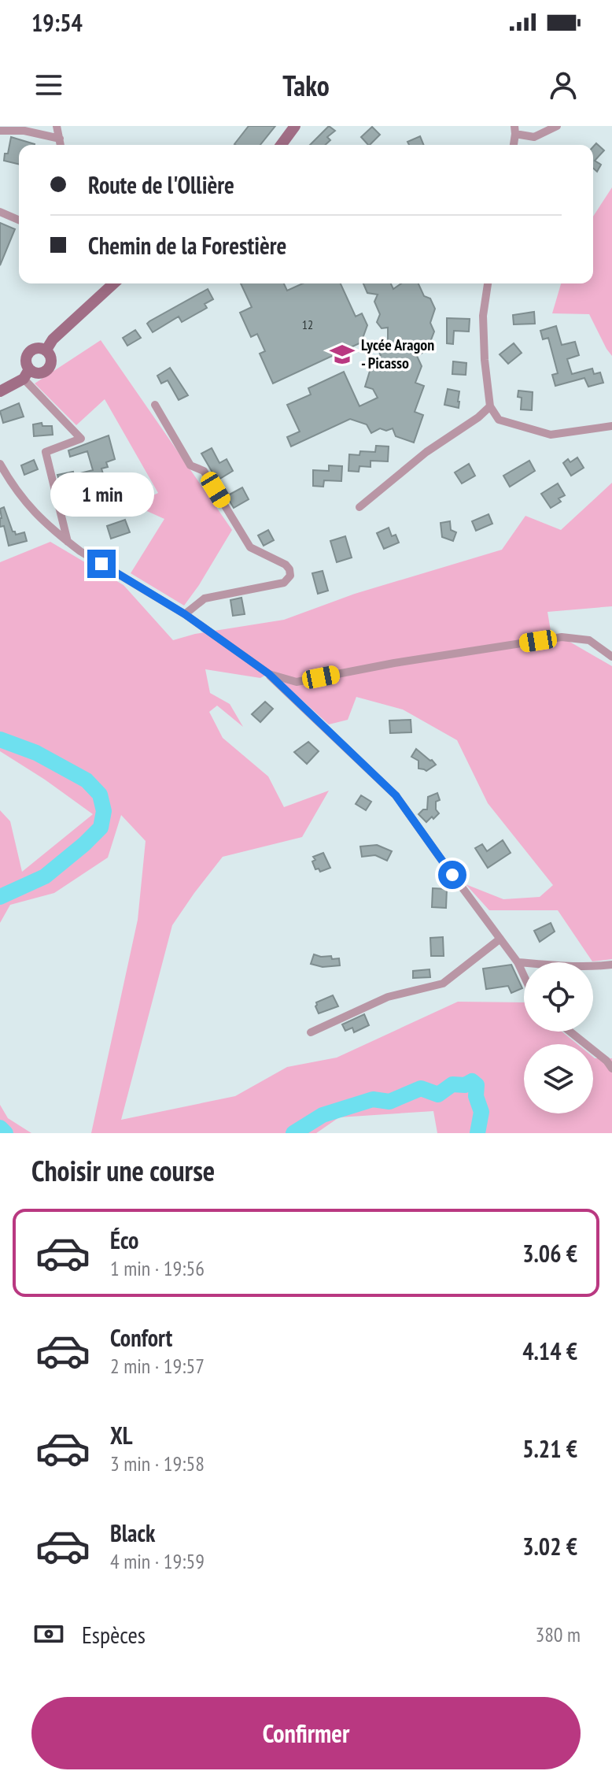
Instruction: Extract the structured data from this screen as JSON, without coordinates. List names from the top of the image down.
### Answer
{
  "places": {
    "school or university": ["Lycée Aragon - Picasso"]
  },
  "house_numbers": ["12"],
  "page": {
    "status": "19:54",
    "header": "Tako",
    "banner": ["Route de l'Ollière", "Chemin de la Forestière"],
    "bubble": "1 min",
    "heading": "Choisir une course",
    "list": [
      {
        "name": "Éco",
        "note": "1 min · 19:56",
        "value": "3.06 €"
      },
      {
        "name": "Confort",
        "note": "2 min · 19:57",
        "value": "4.14 €"
      },
      {
        "name": "XL",
        "note": "3 min · 19:58",
        "value": "5.21 €"
      },
      {
        "name": "Black",
        "note": "4 min · 19:59",
        "value": "3.02 €"
      }
    ],
    "pay": ["Espèces", "380 m"],
    "buttons": "Confirmer"
  }
}
